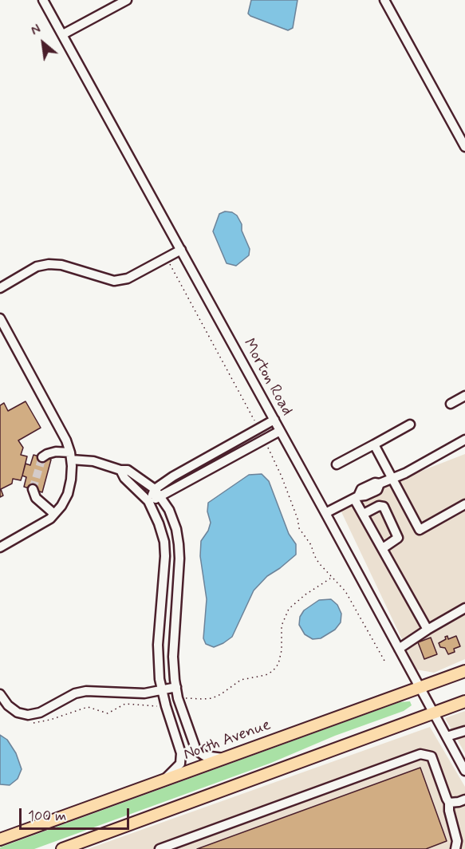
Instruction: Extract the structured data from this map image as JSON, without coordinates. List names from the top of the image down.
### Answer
{
  "streets": {
    "main road": ["North Avenue"],
    "street": ["Morton Road"]
  },
  "crossings": [
    ["Morton Road", "North Avenue"]
  ],
  "scale_bar": "100 m",
  "north": "top left"
}
